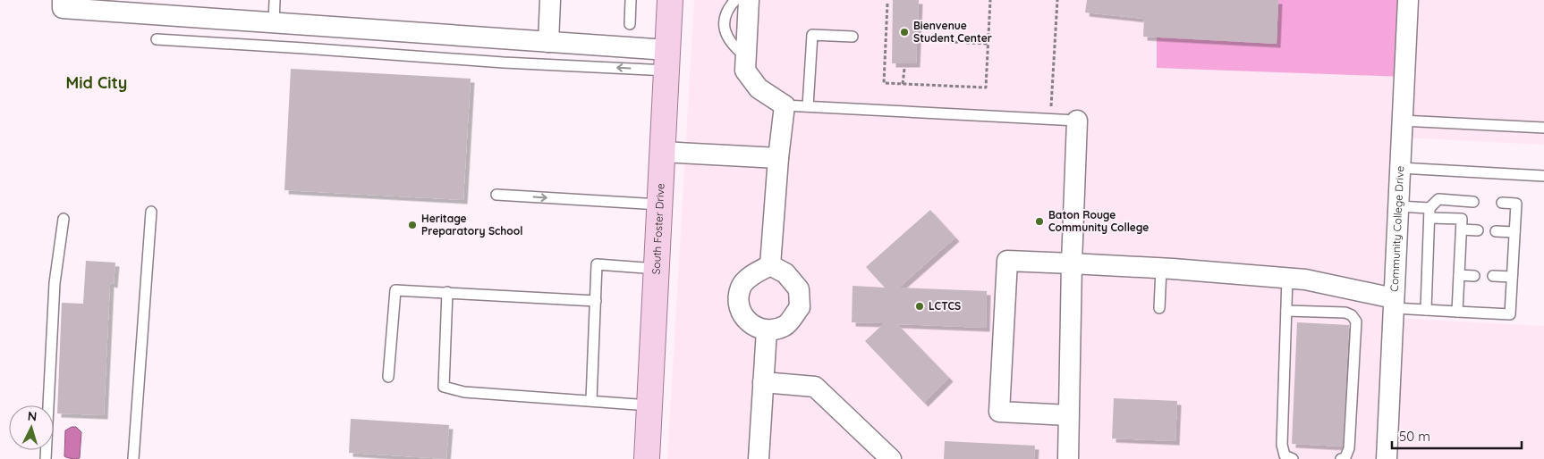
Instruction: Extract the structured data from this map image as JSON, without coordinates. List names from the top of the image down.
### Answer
{
  "streets": {
    "main road": ["South Foster Drive"],
    "street": ["Community College Drive"]
  },
  "districts": ["Mid City"],
  "places": [
    "Bienvenue Student Center",
    "Baton Rouge Community College",
    "Heritage Preparatory School",
    "LCTCS"
  ],
  "scale_bar": "50 m",
  "north": "top"
}
